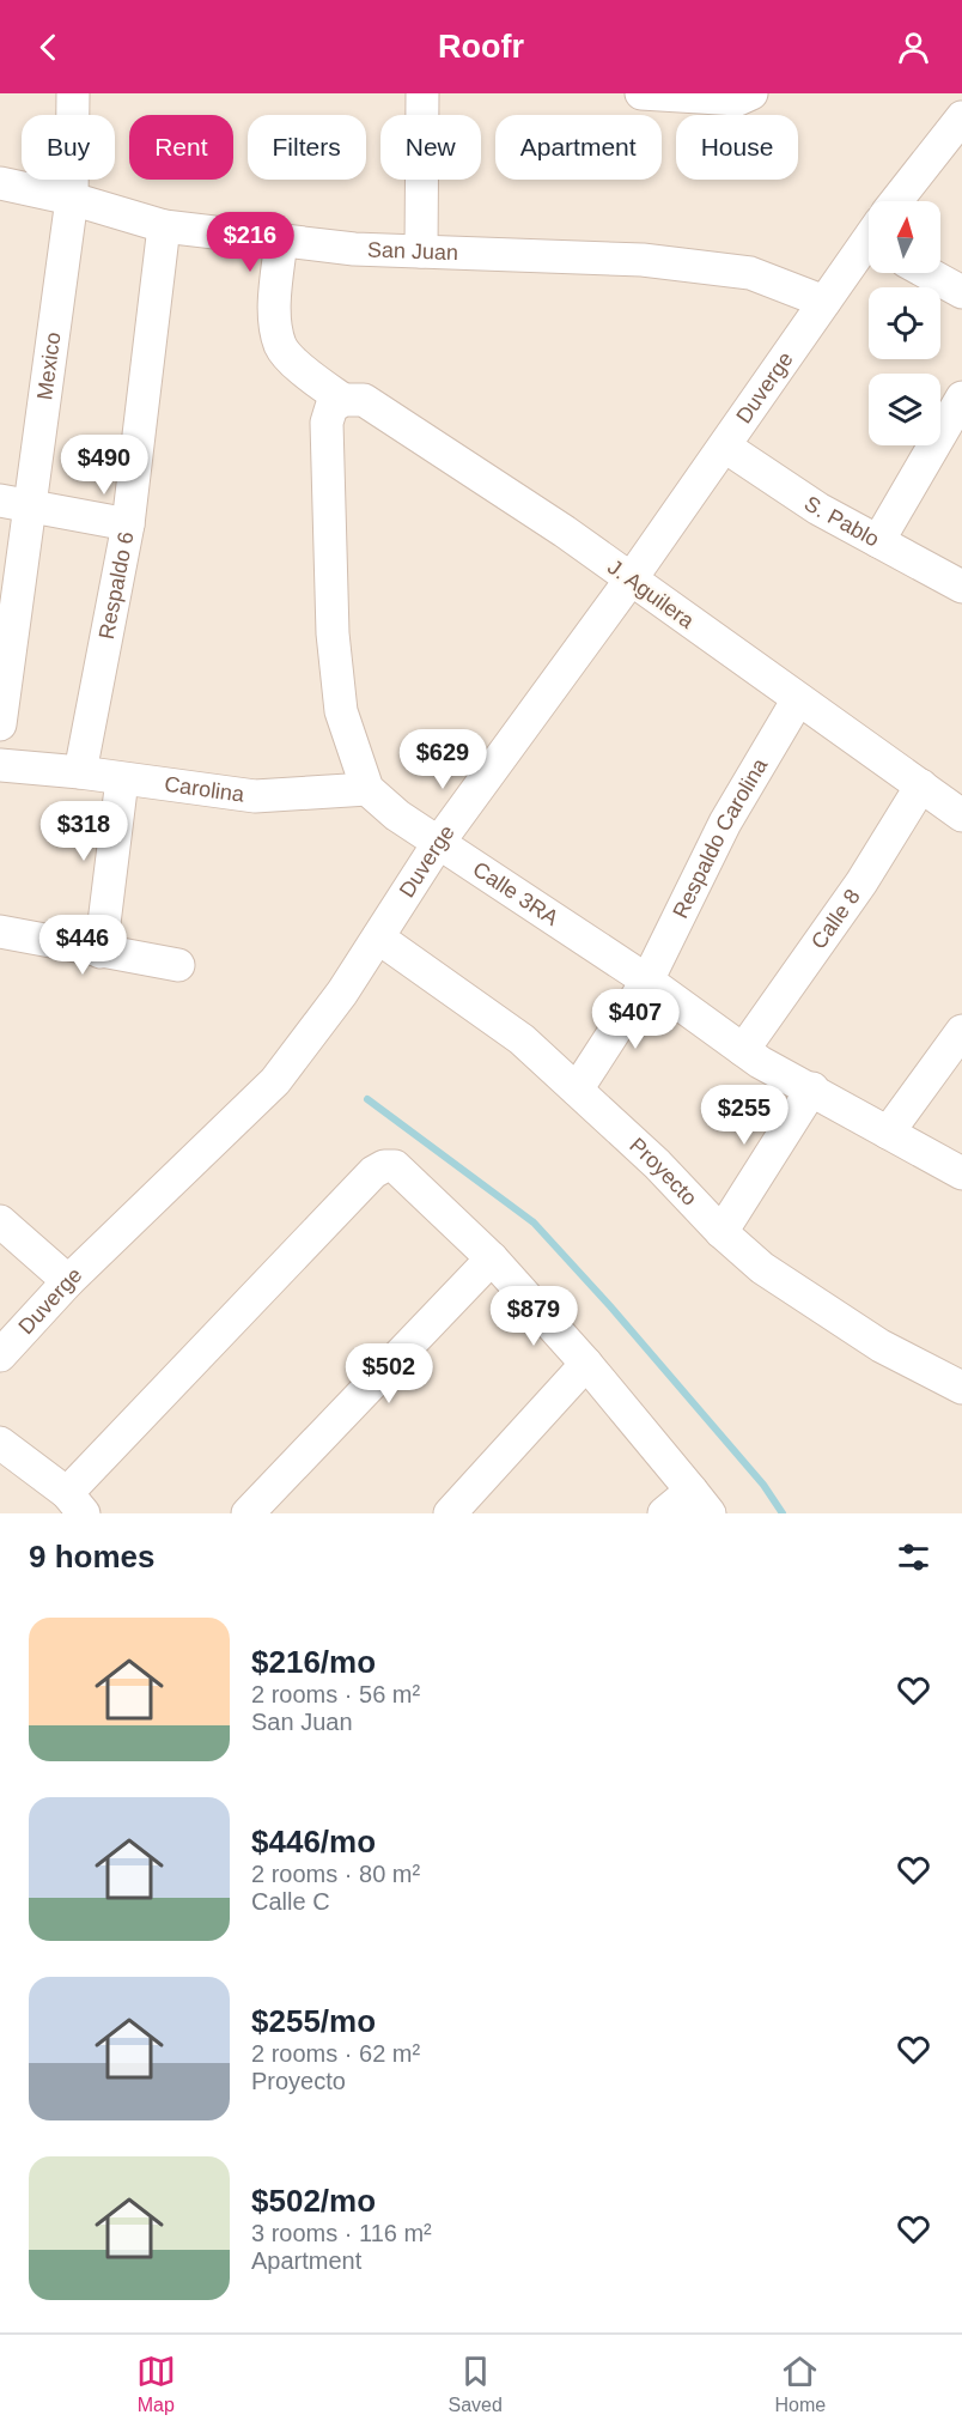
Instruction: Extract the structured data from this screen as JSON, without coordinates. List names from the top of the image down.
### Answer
{
  "streets": {
    "street": [
      "San Juan",
      "Mexico",
      "Duverge",
      "S. Pablo",
      "Respaldo 6",
      "J. Aguilera",
      "Carolina",
      "Respaldo Carolina",
      "Calle 3RA",
      "Calle 8",
      "Proyecto"
    ]
  },
  "crossings": [
    ["San Juan", "Mexico"],
    ["San Juan", "Duverge"],
    ["San Juan", "Respaldo 6"],
    ["Duverge", "S. Pablo"],
    ["Duverge", "J. Aguilera"],
    ["Duverge", "Calle 3RA"],
    ["Duverge", "Proyecto"],
    ["Respaldo 6", "Carolina"],
    ["J. Aguilera", "Respaldo Carolina"],
    ["J. Aguilera", "Calle 3RA"],
    ["J. Aguilera", "Calle 8"],
    ["Carolina", "Calle 3RA"],
    ["Respaldo Carolina", "Calle 3RA"],
    ["Respaldo Carolina", "Proyecto"],
    ["Calle 3RA", "Calle 8"]
  ],
  "north": "top",
  "page": {
    "header": "Roofr",
    "chip": [
      "Buy",
      "Rent",
      "Filters",
      "New",
      "Apartment",
      "House"
    ],
    "price": [
      "$216",
      "$490",
      "$629",
      "$318",
      "$446",
      "$407",
      "$255",
      "$879",
      "$502"
    ],
    "heading": "9 homes",
    "list": [
      {
        "name": "$216/mo",
        "note": "2 rooms · 56 m² · San Juan"
      },
      {
        "name": "$446/mo",
        "note": "2 rooms · 80 m² · Calle C"
      },
      {
        "name": "$255/mo",
        "note": "2 rooms · 62 m² · Proyecto"
      },
      {
        "name": "$502/mo",
        "note": "3 rooms · 116 m² · Apartment"
      }
    ],
    "tabs": ["Map", "Saved", "Home"]
  }
}
